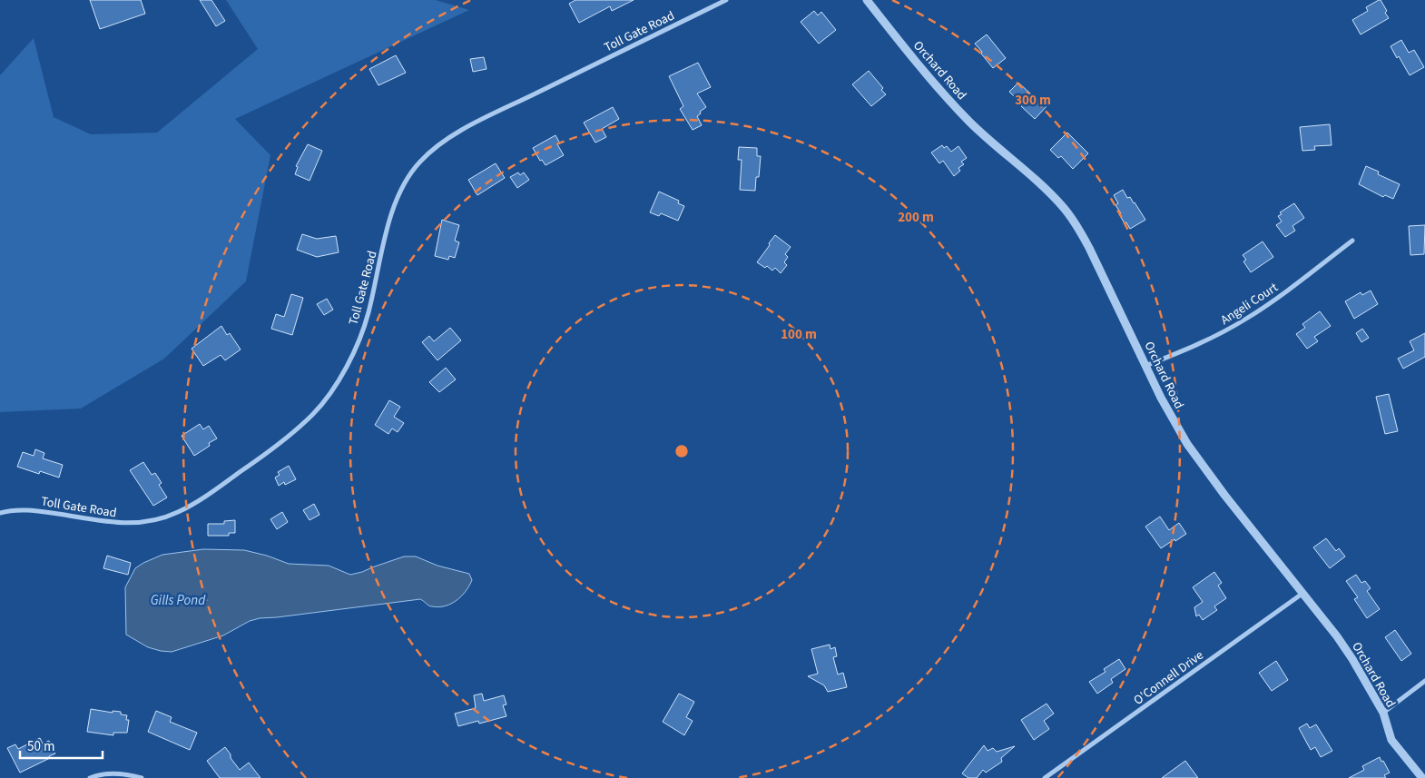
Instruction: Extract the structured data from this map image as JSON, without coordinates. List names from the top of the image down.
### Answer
{
  "streets": {
    "street": [
      "Toll Gate Road",
      "Orchard Road",
      "Angeli Court",
      "O'Connell Drive"
    ]
  },
  "crossings": [
    ["Orchard Road", "Angeli Court"],
    ["Orchard Road", "O'Connell Drive"]
  ],
  "water": ["Gills Pond"],
  "scale_bar": "50 m",
  "rings": ["300 m", "200 m", "100 m"]
}
